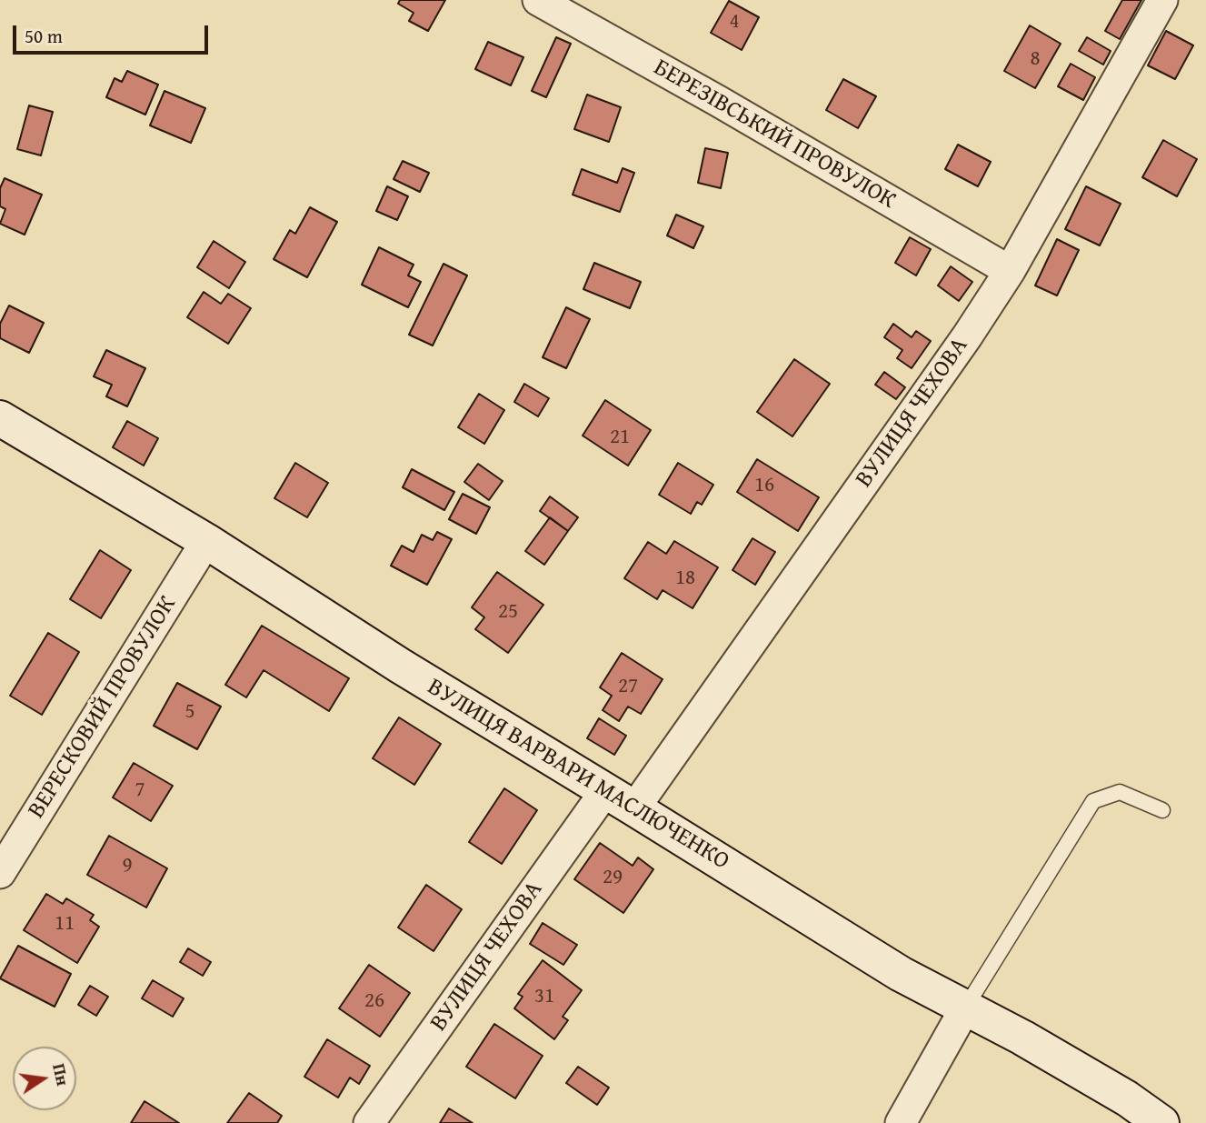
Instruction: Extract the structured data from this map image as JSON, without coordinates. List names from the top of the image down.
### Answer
{
  "streets": {
    "street": [
      "БЕРЕЗІВСЬКИЙ ПРОВУЛОК",
      "ВУЛИЦЯ ЧЕХОВА",
      "ВЕРЕСКОВИЙ ПРОВУЛОК",
      "ВУЛИЦЯ ВАРВАРИ МАСЛЮЧЕНКО"
    ]
  },
  "crossings": [
    ["БЕРЕЗІВСЬКИЙ ПРОВУЛОК", "ВУЛИЦЯ ЧЕХОВА"],
    ["ВУЛИЦЯ ЧЕХОВА", "ВУЛИЦЯ ВАРВАРИ МАСЛЮЧЕНКО"],
    ["ВЕРЕСКОВИЙ ПРОВУЛОК", "ВУЛИЦЯ ВАРВАРИ МАСЛЮЧЕНКО"]
  ],
  "house_numbers": [
    "4",
    "8",
    "21",
    "16",
    "18",
    "25",
    "27",
    "5",
    "7",
    "9",
    "29",
    "11",
    "31",
    "26"
  ],
  "scale_bar": "50 m",
  "north": "right"
}
